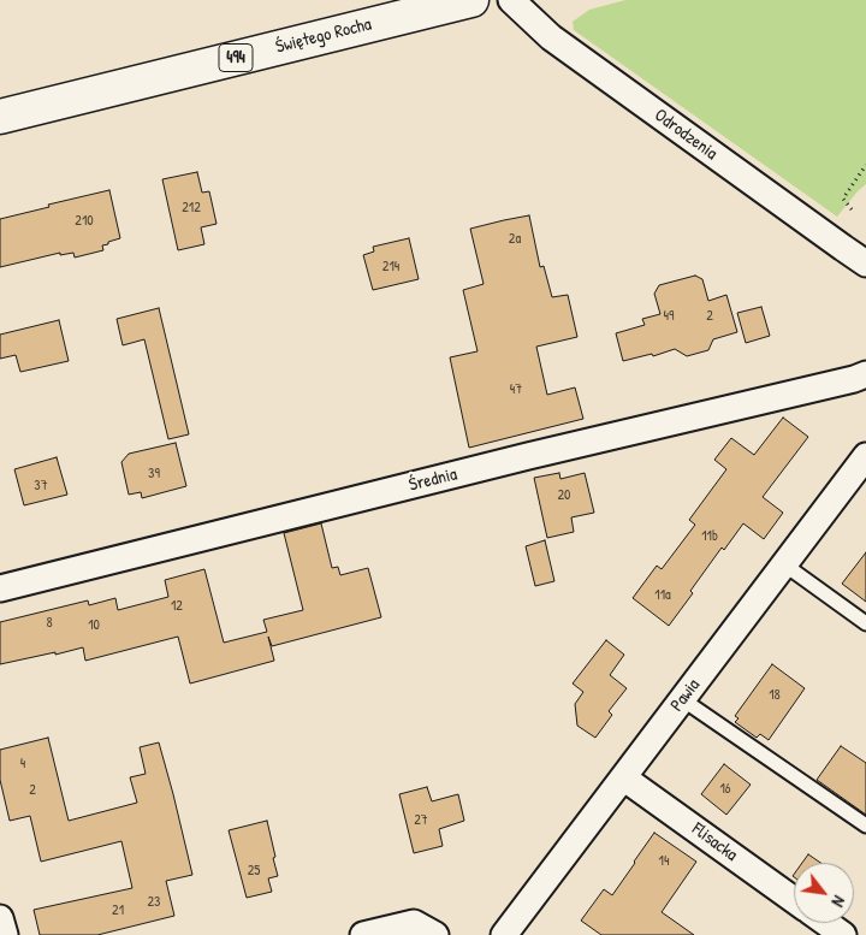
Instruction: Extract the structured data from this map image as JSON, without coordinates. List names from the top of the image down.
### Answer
{
  "streets": {
    "main road": ["Świętego Rocha", "494"],
    "street": [
      "Odrodzenia",
      "Średnia",
      "Pawia",
      "Flisacka"
    ]
  },
  "crossings": [
    ["Pawia", "Flisacka"]
  ],
  "house_numbers": [
    "212",
    "210",
    "2a",
    "214",
    "49",
    "2",
    "47",
    "39",
    "37",
    "20",
    "11b",
    "11a",
    "12",
    "8",
    "10",
    "18",
    "4",
    "16",
    "2",
    "27",
    "14",
    "25",
    "23",
    "21"
  ],
  "north": "bottom right"
}
